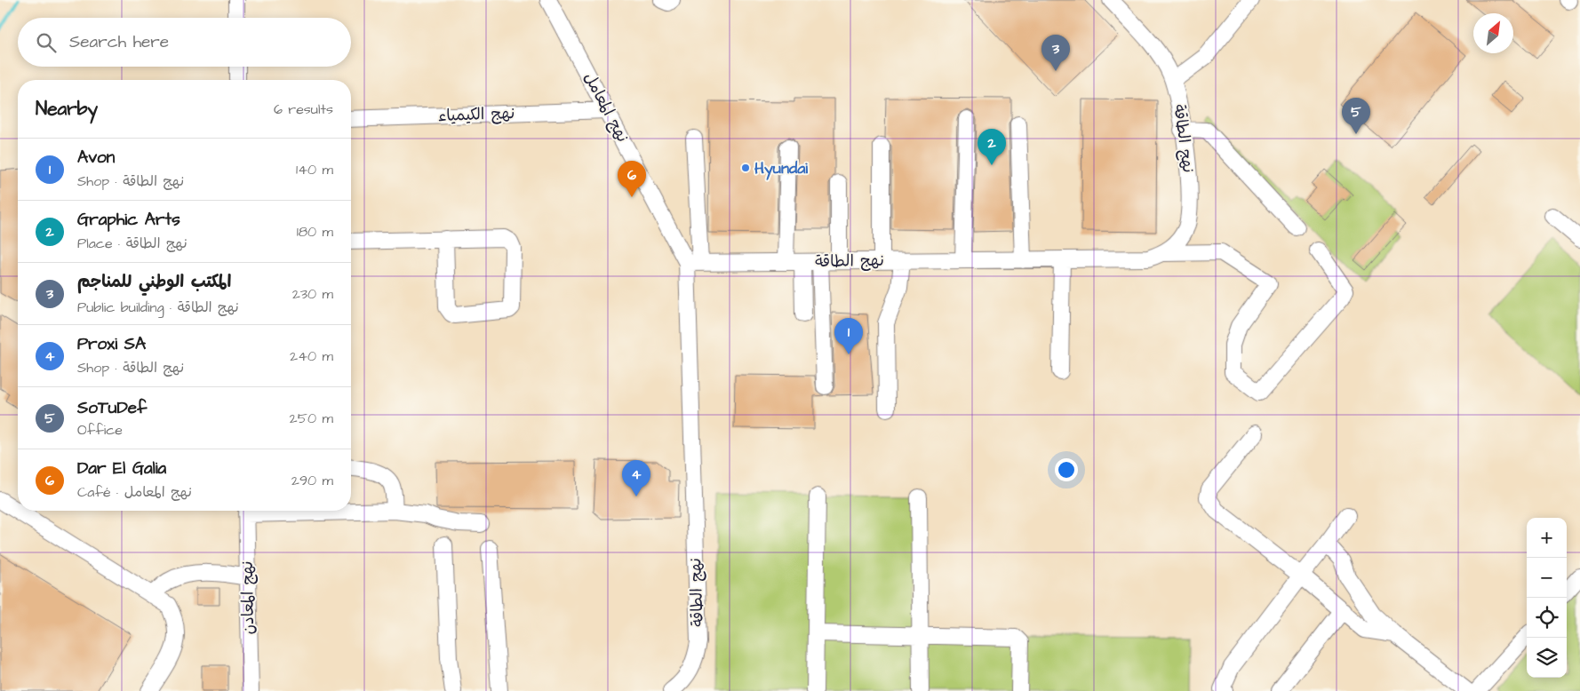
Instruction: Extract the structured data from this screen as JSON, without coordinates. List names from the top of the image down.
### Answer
{
  "streets": {
    "street": [
      "نهج المعامل",
      "نهج الكيمياء",
      "نهج الطاقة",
      "نهج المعادن"
    ]
  },
  "crossings": [
    ["نهج المعامل", "نهج الكيمياء"],
    ["نهج المعامل", "نهج الطاقة"]
  ],
  "places": ["Hyundai"],
  "north": "top right",
  "page": {
    "search": "Search here",
    "pins": [
      "3",
      "5",
      "2",
      "6",
      "1",
      "4"
    ],
    "heading": ["Nearby", "6 results"],
    "list": [
      {
        "mark": "1",
        "name": "Avon",
        "note": "Shop · نهج الطاقة",
        "value": "140 m"
      },
      {
        "mark": "2",
        "name": "Graphic Arts",
        "note": "Place · نهج الطاقة",
        "value": "180 m"
      },
      {
        "mark": "3",
        "name": "المكتب الوطني للمناجم",
        "note": "Public building · نهج الطاقة",
        "value": "230 m"
      },
      {
        "mark": "4",
        "name": "Proxi SA",
        "note": "Shop · نهج الطاقة",
        "value": "240 m"
      },
      {
        "mark": "5",
        "name": "SoTuDef",
        "note": "Office",
        "value": "250 m"
      },
      {
        "mark": "6",
        "name": "Dar El Galia",
        "note": "Café · نهج المعامل",
        "value": "290 m"
      }
    ],
    "map_buttons": ["+", "−"]
  }
}
